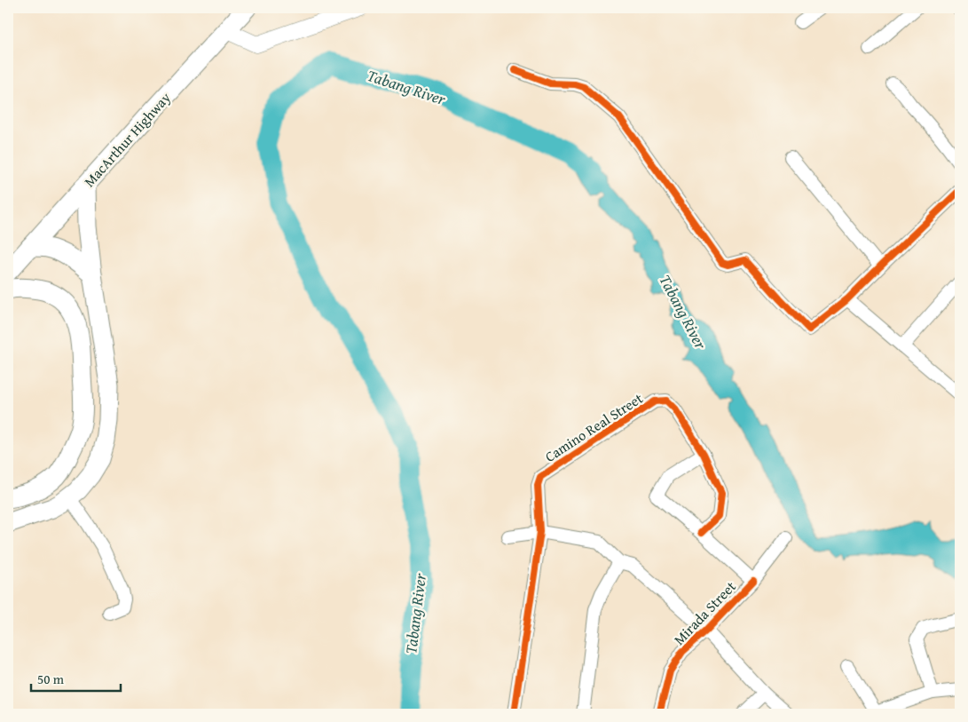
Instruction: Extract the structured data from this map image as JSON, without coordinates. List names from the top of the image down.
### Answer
{
  "streets": {
    "highway": ["MacArthur Highway"],
    "street": ["Camino Real Street", "Mirada Street"]
  },
  "water": ["Tabang River"],
  "scale_bar": "50 m"
}
